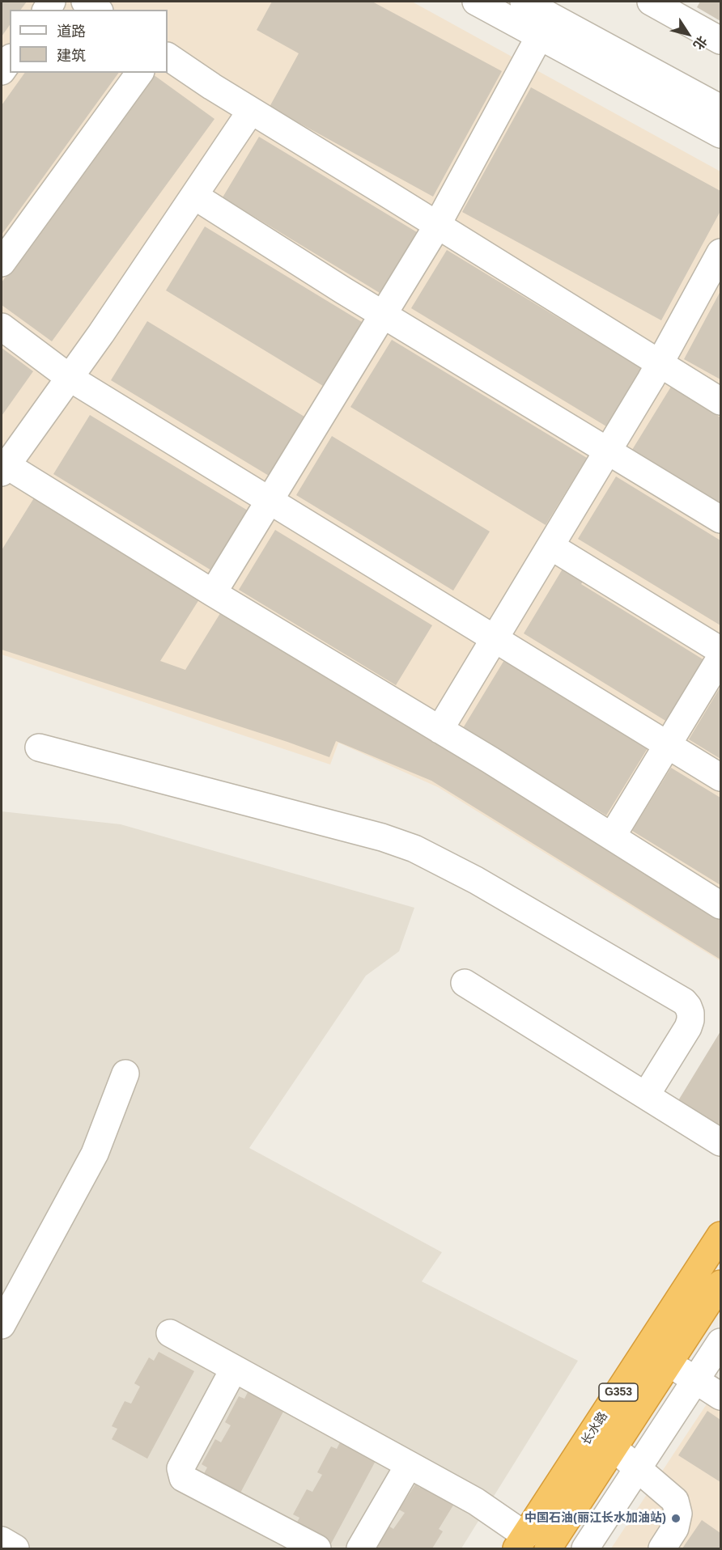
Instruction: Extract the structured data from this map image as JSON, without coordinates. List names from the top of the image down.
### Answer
{
  "streets": {
    "highway": ["G353", "长水路"]
  },
  "places": ["中国石油(丽江长水加油站)"],
  "legend": ["道路", "建筑"],
  "north": "bottom right"
}
